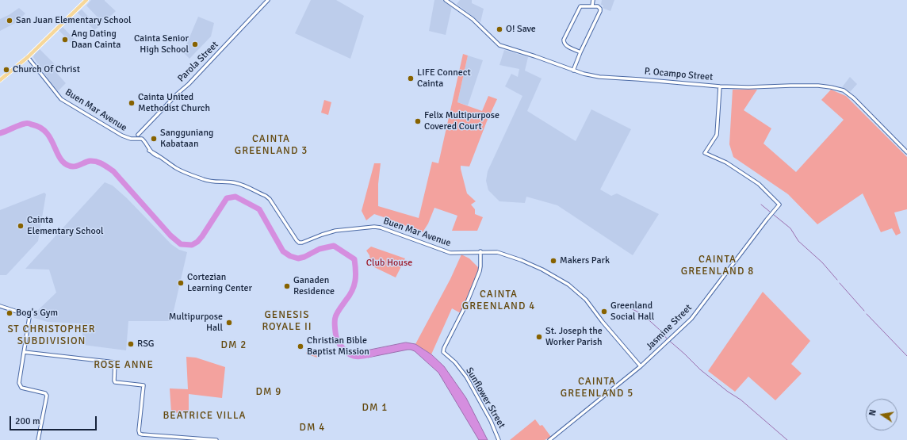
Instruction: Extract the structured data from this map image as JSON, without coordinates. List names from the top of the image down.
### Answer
{
  "streets": {
    "street": [
      "Parola Street",
      "P. Ocampo Street",
      "Buen Mar Avenue",
      "Jasmine Street",
      "Sunflower Street"
    ]
  },
  "crossings": [
    ["P. Ocampo Street", "Jasmine Street"],
    ["Buen Mar Avenue", "Jasmine Street"],
    ["Buen Mar Avenue", "Sunflower Street"]
  ],
  "districts": [
    "CAINTA GREENLAND 3",
    "CAINTA GREENLAND 8",
    "CAINTA GREENLAND 4",
    "GENESIS ROYALE II",
    "ST CHRISTOPHER SUBDIVISION",
    "DM 2",
    "ROSE ANNE",
    "CAINTA GREENLAND 5",
    "DM 9",
    "DM 1",
    "BEATRICE VILLA",
    "DM 4"
  ],
  "parks": ["Club House"],
  "places": [
    "San Juan Elementary School",
    "O! Save",
    "Ang Dating Daan Cainta",
    "Cainta Senior High School",
    "Church Of Christ",
    "LIFE Connect Cainta",
    "Cainta United Methodist Church",
    "Felix Multipurpose Covered Court",
    "Sangguniang Kabataan",
    "Cainta Elementary School",
    "Makers Park",
    "Cortezian Learning Center",
    "Ganaden Residence",
    "Greenland Social Hall",
    "Bog's Gym",
    "Multipurpose Hall",
    "St. Joseph the Worker Parish",
    "RSG",
    "Christian Bible Baptist Mission"
  ],
  "scale_bar": "200 m",
  "north": "left"
}
